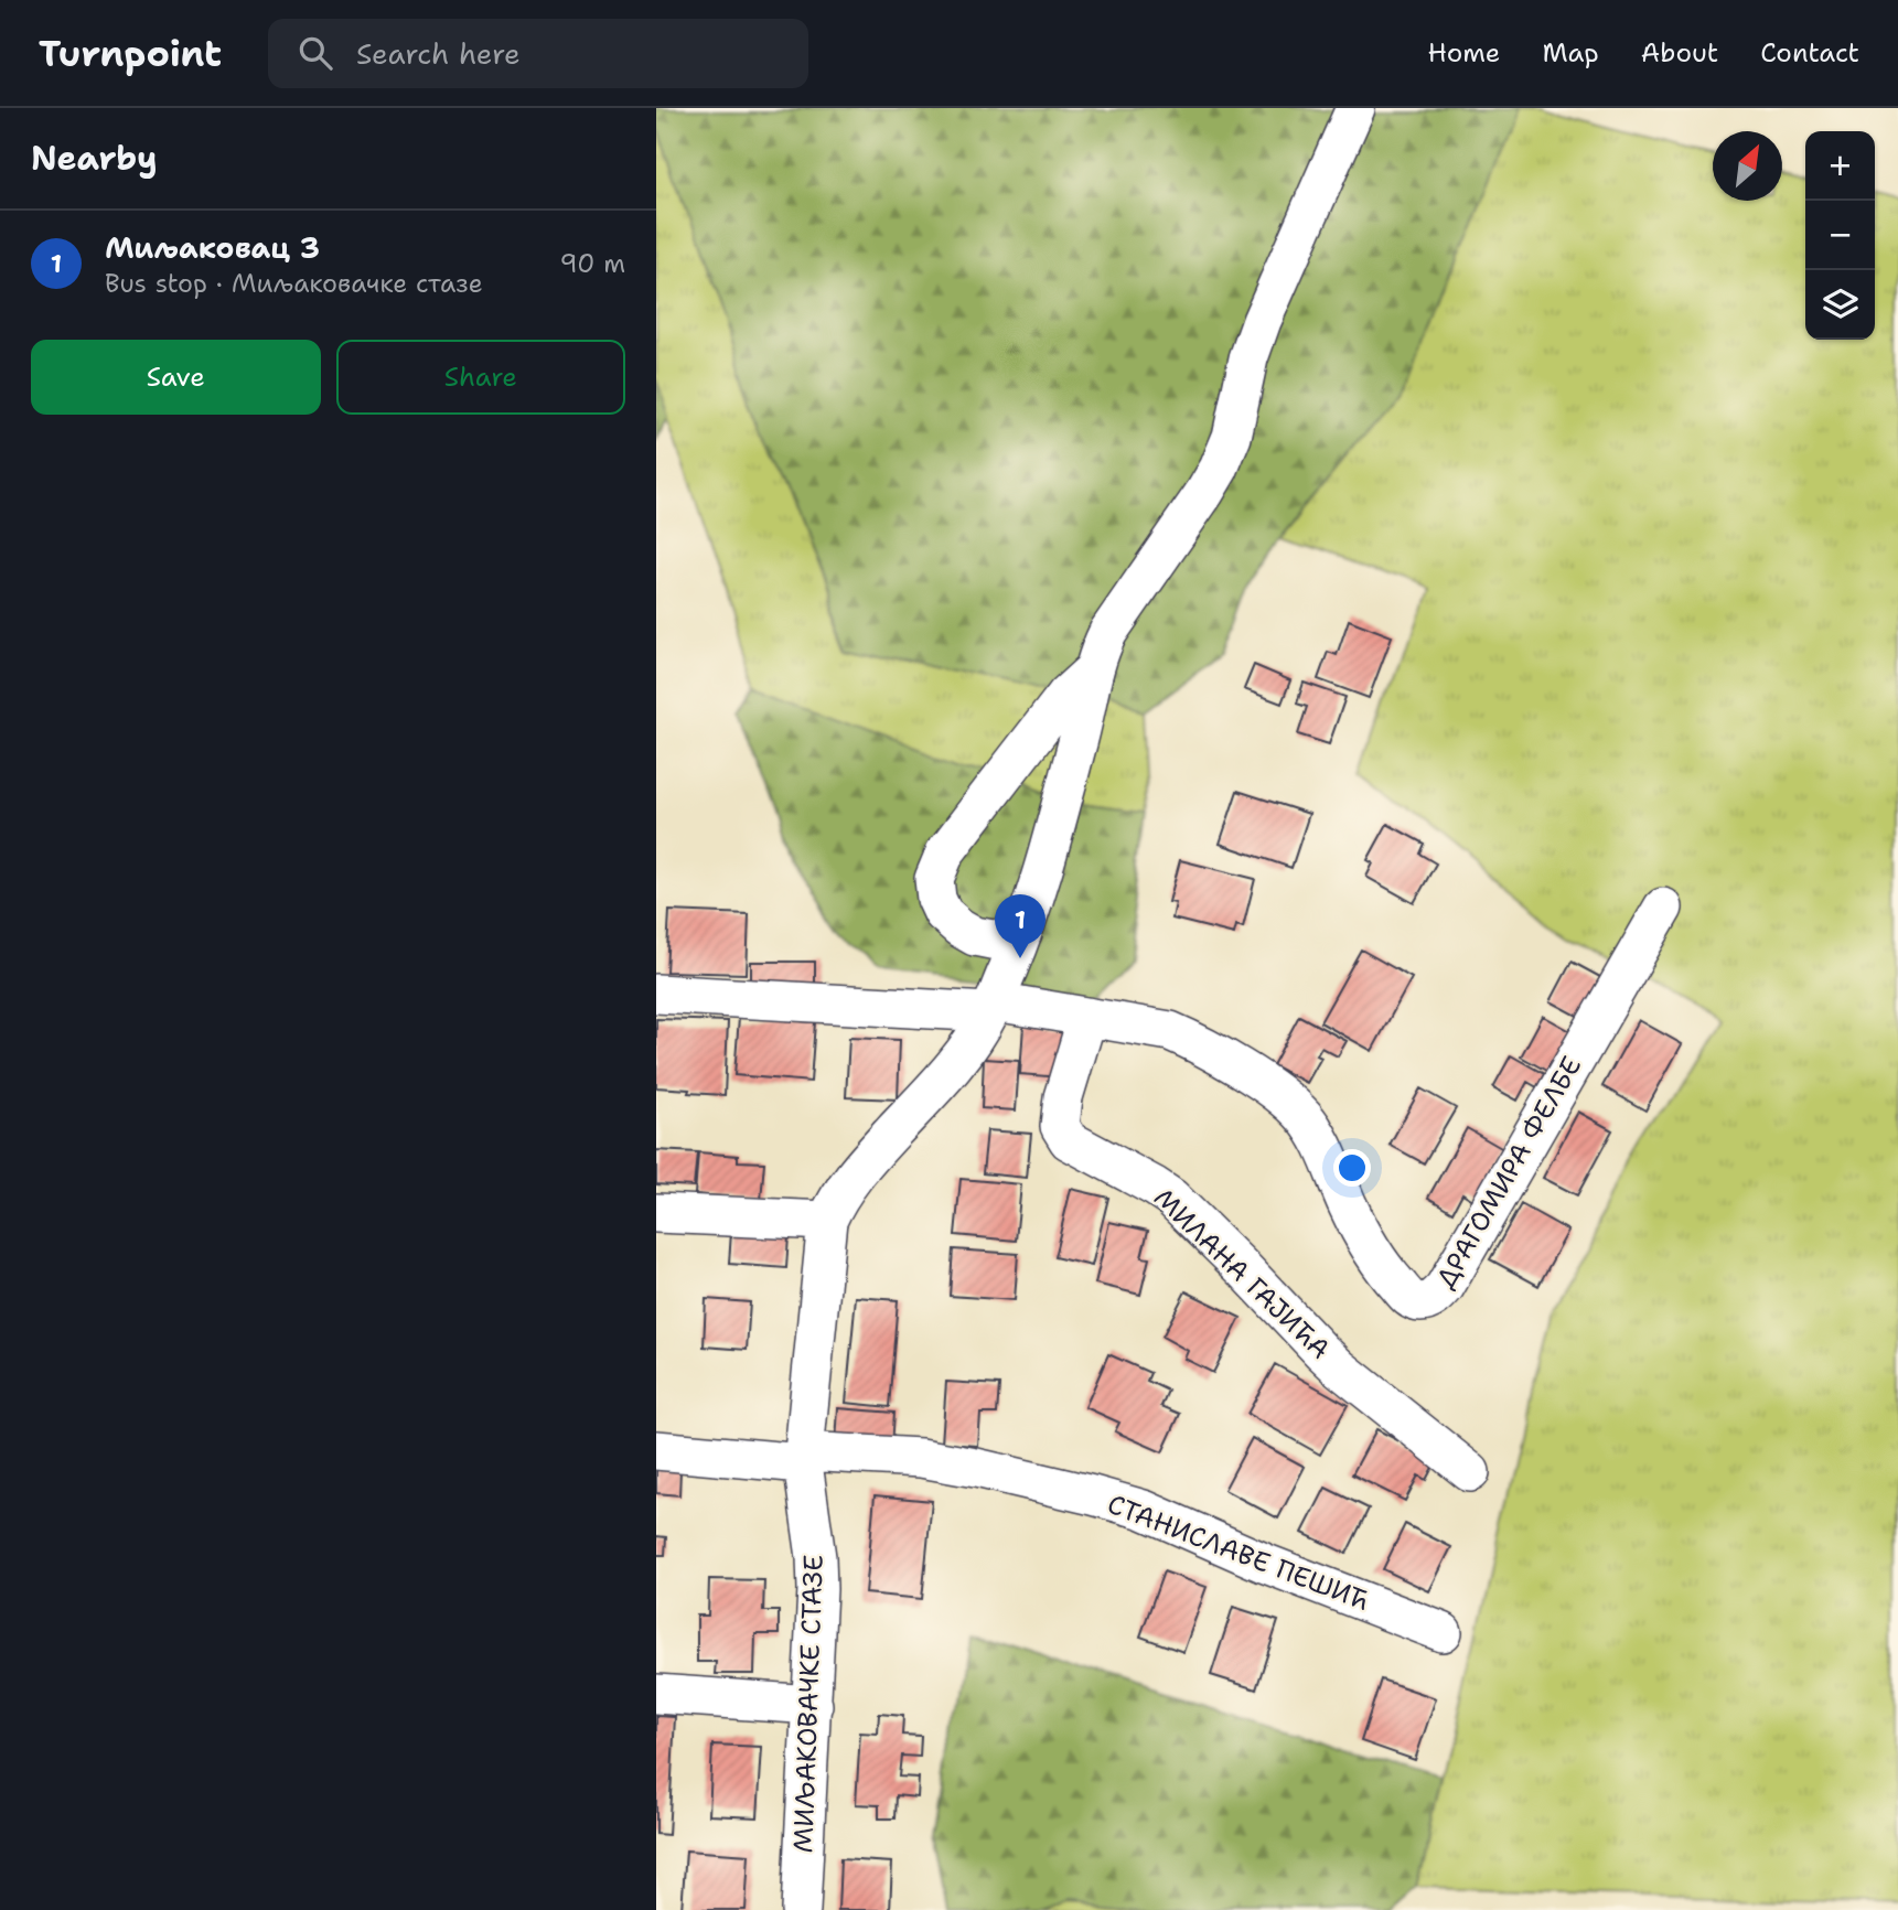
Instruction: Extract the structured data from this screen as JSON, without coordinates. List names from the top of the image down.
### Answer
{
  "streets": {
    "street": [
      "ДРАГОМИРА ФЕЛБЕ",
      "МИЛАНА ГАЈИЋА",
      "СТАНИСЛАВЕ ПЕШИЋ",
      "МИЉАКОВАЧКЕ СТАЗЕ"
    ]
  },
  "crossings": [
    ["ДРАГОМИРА ФЕЛБЕ", "МИЛАНА ГАЈИЋА"],
    ["ДРАГОМИРА ФЕЛБЕ", "МИЉАКОВАЧКЕ СТАЗЕ"],
    ["СТАНИСЛАВЕ ПЕШИЋ", "МИЉАКОВАЧКЕ СТАЗЕ"]
  ],
  "north": "top right",
  "page": {
    "header": "Turnpoint",
    "search": "Search here",
    "nav": [
      "Home",
      "Map",
      "About",
      "Contact"
    ],
    "heading": "Nearby",
    "map_buttons": ["+", "−"],
    "list": [
      {
        "mark": "1",
        "name": "Миљаковац 3",
        "note": "Bus stop · Миљаковачке стазе",
        "value": "90 m"
      }
    ],
    "buttons": ["Save", "Share"],
    "pins": "1"
  }
}
